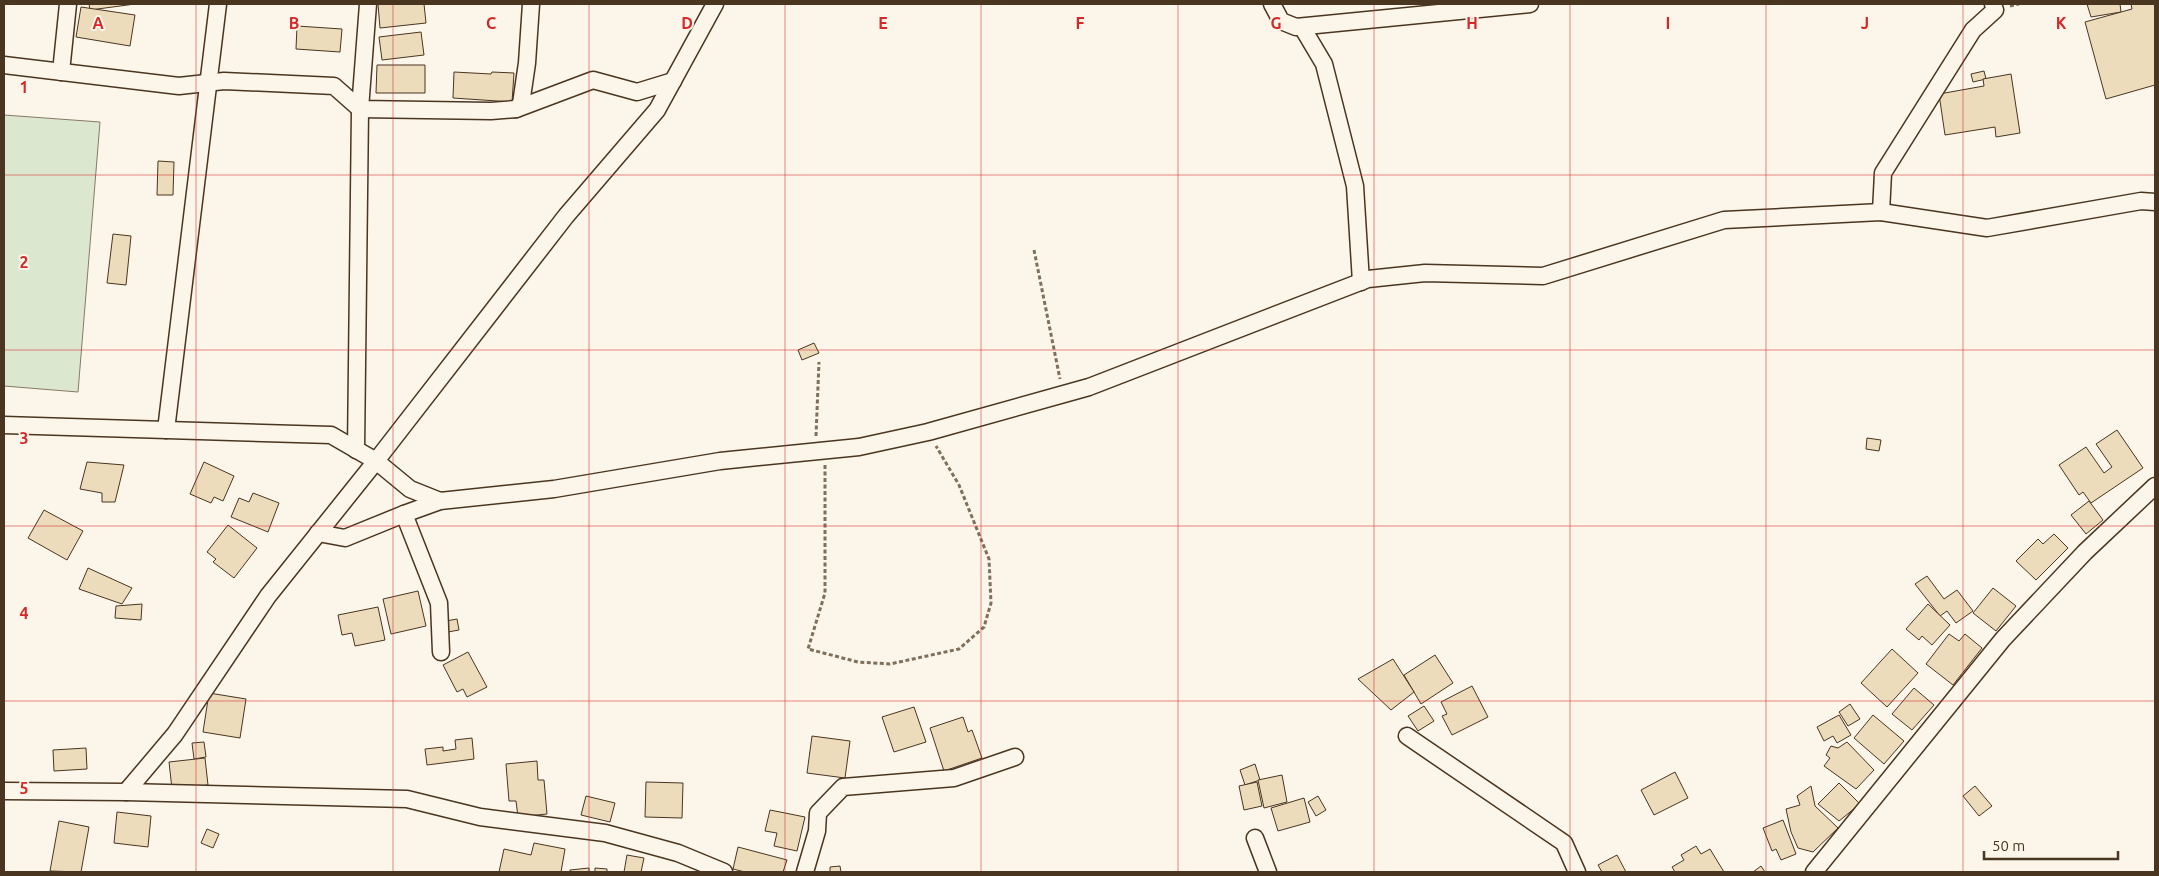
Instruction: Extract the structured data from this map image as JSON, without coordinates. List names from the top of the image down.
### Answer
{
  "scale_bar": "50 m",
  "grid": {
    "columns": [
      "A",
      "B",
      "C",
      "D",
      "E",
      "F",
      "G",
      "H",
      "I",
      "J",
      "K"
    ],
    "rows": [
      "1",
      "2",
      "3",
      "4",
      "5"
    ]
  }
}
